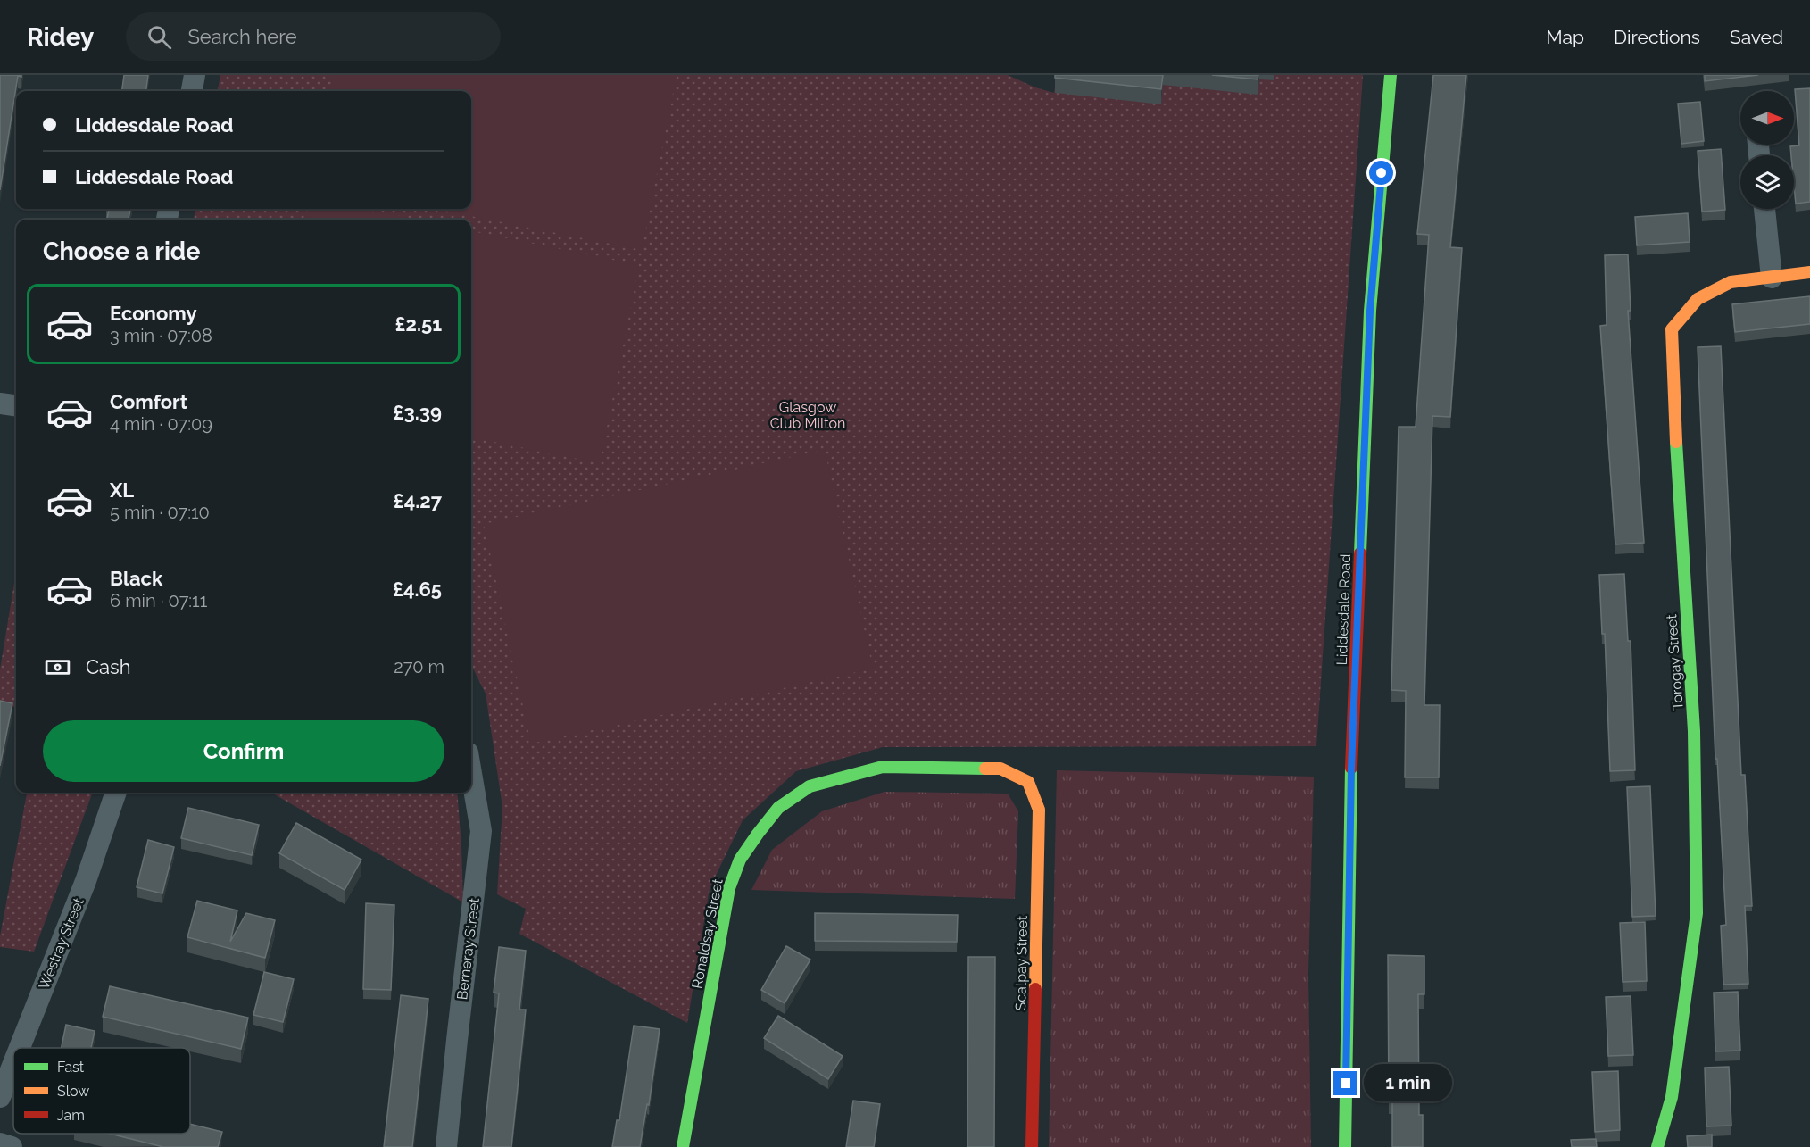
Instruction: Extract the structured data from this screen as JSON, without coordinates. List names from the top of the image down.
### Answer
{
  "streets": {
    "street": [
      "Liddesdale Road",
      "Torogay Street",
      "Ronaldsay Street",
      "Westray Street",
      "Berneray Street",
      "Scalpay Street"
    ]
  },
  "crossings": [
    ["Ronaldsay Street", "Scalpay Street"]
  ],
  "parks": ["Glasgow Club Milton"],
  "legend": ["Fast", "Slow", "Jam"],
  "north": "right",
  "page": {
    "header": "Ridey",
    "search": "Search here",
    "nav": ["Map", "Directions", "Saved"],
    "banner": ["Liddesdale Road", "Liddesdale Road"],
    "heading": "Choose a ride",
    "list": [
      {
        "name": "Economy",
        "note": "3 min · 07:08",
        "value": "£2.51"
      },
      {
        "name": "Comfort",
        "note": "4 min · 07:09",
        "value": "£3.39"
      },
      {
        "name": "XL",
        "note": "5 min · 07:10",
        "value": "£4.27"
      },
      {
        "name": "Black",
        "note": "6 min · 07:11",
        "value": "£4.65"
      }
    ],
    "pay": ["Cash", "270 m"],
    "buttons": "Confirm",
    "bubble": "1 min"
  }
}
